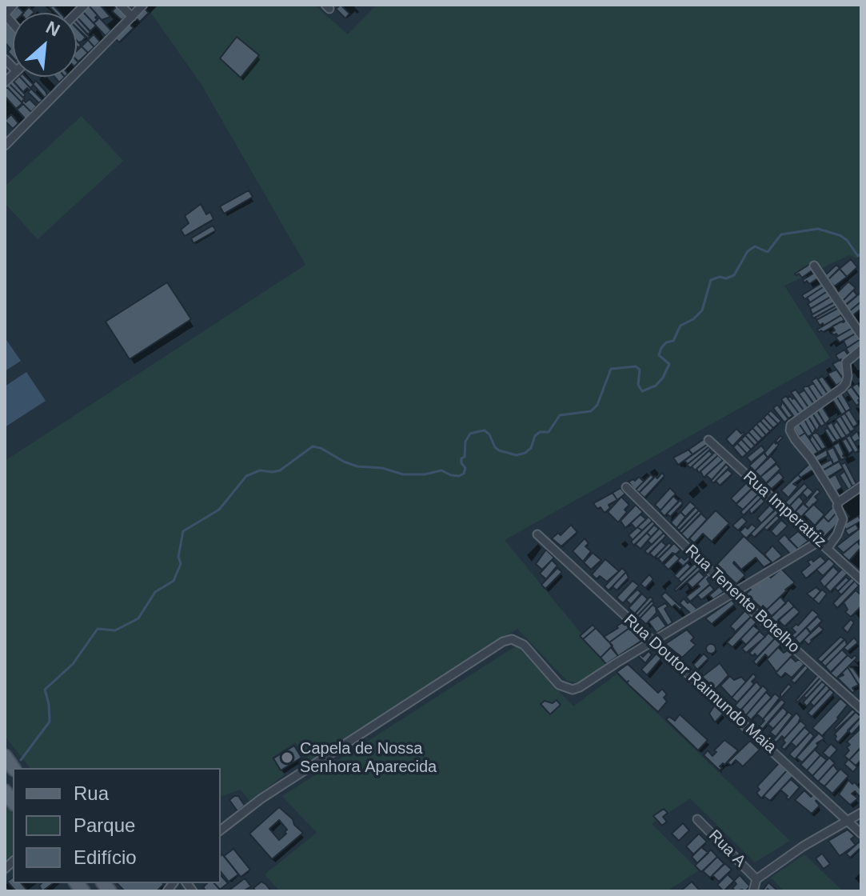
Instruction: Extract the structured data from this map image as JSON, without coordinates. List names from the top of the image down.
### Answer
{
  "streets": {
    "street": [
      "Rua Imperatriz",
      "Rua Tenente Botelho",
      "Rua Doutor Raimundo Maia",
      "Rua A"
    ]
  },
  "places": ["Capela de Nossa Senhora Aparecida"],
  "legend": ["Rua", "Parque", "Edifício"],
  "north": "top right"
}
